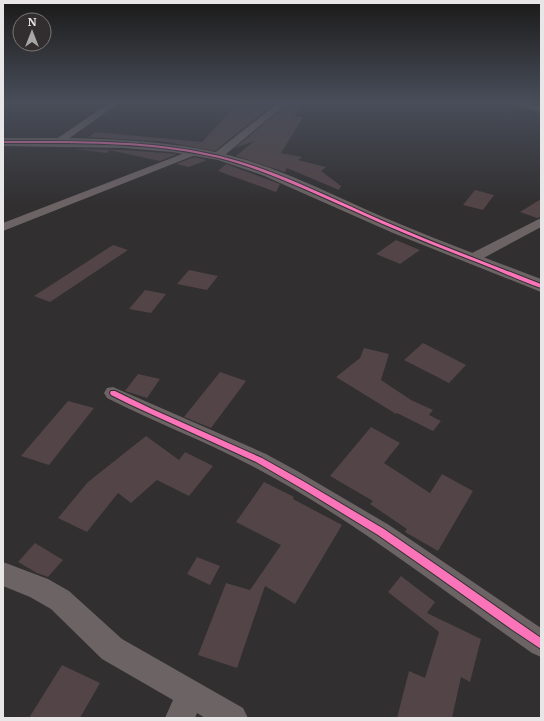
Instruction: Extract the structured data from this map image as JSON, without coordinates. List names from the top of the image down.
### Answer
{
  "north": "top"
}
